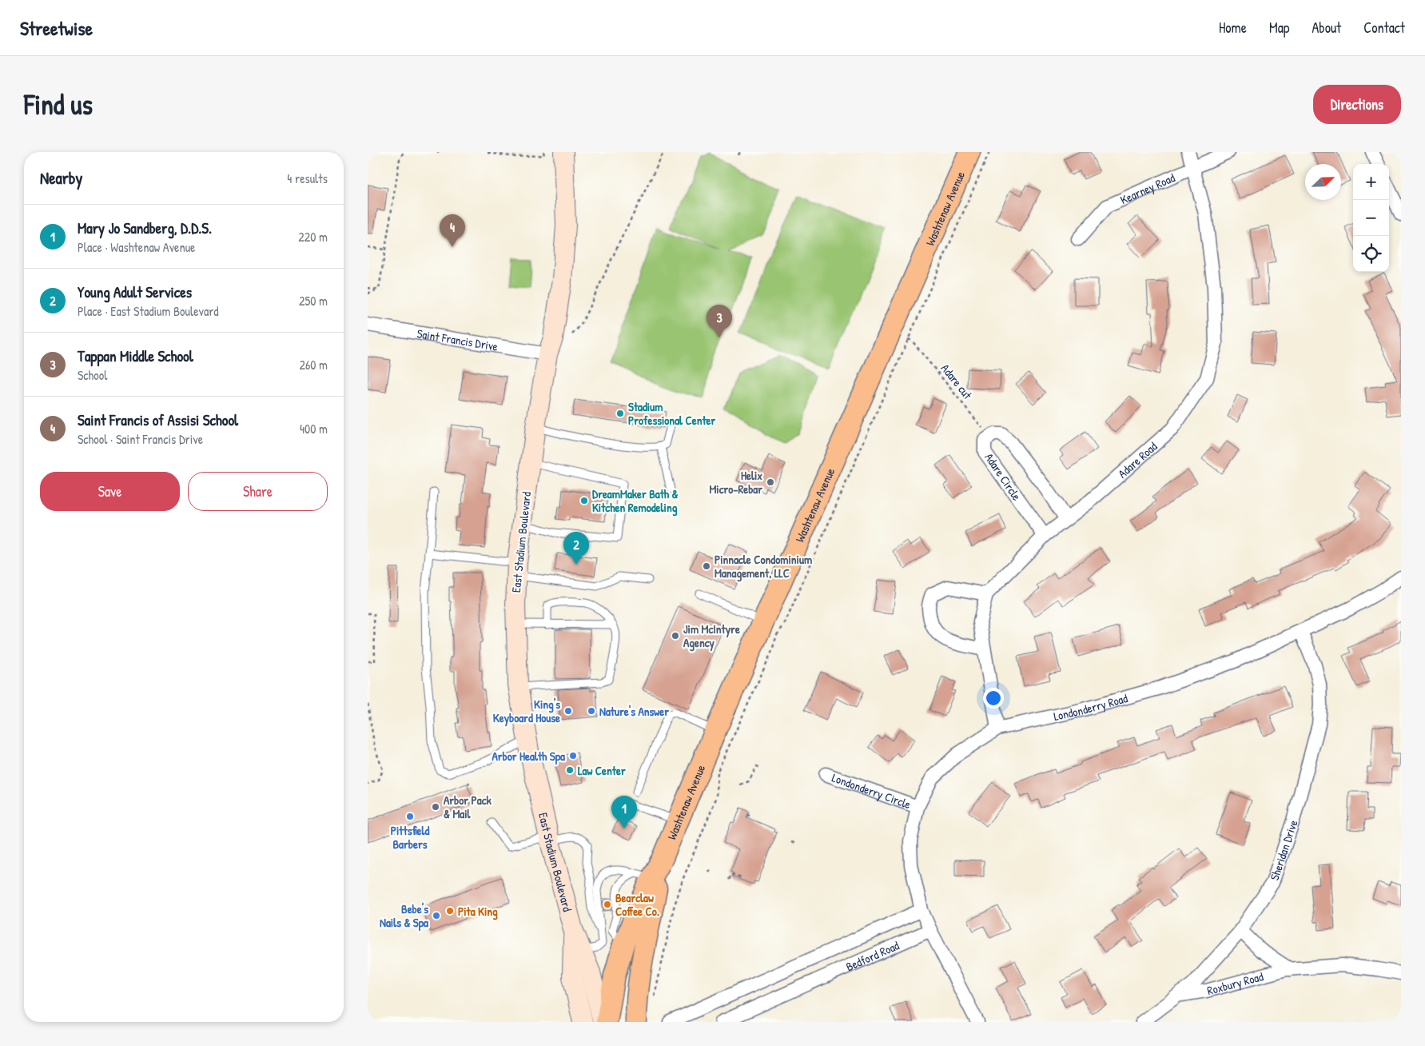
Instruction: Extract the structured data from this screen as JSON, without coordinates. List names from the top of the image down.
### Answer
{
  "streets": {
    "main road": ["Washtenaw Avenue", "East Stadium Boulevard"],
    "street": [
      "Kearney Road",
      "Saint Francis Drive",
      "Adare Road",
      "Adare Circle",
      "Londonderry Road",
      "Londonderry Circle",
      "Sheridan Drive",
      "Bedford Road",
      "Roxbury Road"
    ],
    "path": ["Adare cut"]
  },
  "crossings": [
    ["Kearney Road", "Adare Road"],
    ["Saint Francis Drive", "East Stadium Boulevard"],
    ["Adare cut", "Adare Circle"],
    ["Adare Road", "Adare Circle"],
    ["Londonderry Road", "Londonderry Circle"],
    ["Londonderry Road", "Sheridan Drive"],
    ["Londonderry Road", "Bedford Road"],
    ["Sheridan Drive", "Roxbury Road"]
  ],
  "places": [
    "Stadium Professional Center",
    "Helix Micro-Rebar",
    "DreamMaker Bath & Kitchen Remodeling",
    "Pinnacle Condominium Management, LLC",
    "Jim McIntyre Agency",
    "King's Keyboard House",
    "Nature's Answer",
    "Arbor Health Spa",
    "Law Center",
    "Arbor Pack & Mail",
    "Pittsfield Barbers",
    "Bearclaw Coffee Co.",
    "Pita King",
    "Bebe's Nails & Spa"
  ],
  "north": "top right",
  "page": {
    "header": "Streetwise",
    "nav": [
      "Home",
      "Map",
      "About",
      "Contact"
    ],
    "buttons": [
      "Directions",
      ["Save", "Share"]
    ],
    "title": "Find us",
    "heading": ["Nearby", "4 results"],
    "map_buttons": ["+", "−"],
    "list": [
      {
        "mark": "1",
        "name": "Mary Jo Sandberg, D.D.S.",
        "note": "Place · Washtenaw Avenue",
        "value": "220 m"
      },
      {
        "mark": "2",
        "name": "Young Adult Services",
        "note": "Place · East Stadium Boulevard",
        "value": "250 m"
      },
      {
        "mark": "3",
        "name": "Tappan Middle School",
        "note": "School",
        "value": "260 m"
      },
      {
        "mark": "4",
        "name": "Saint Francis of Assisi School",
        "note": "School · Saint Francis Drive",
        "value": "400 m"
      }
    ],
    "pins": [
      "4",
      "3",
      "2",
      "1"
    ]
  }
}
